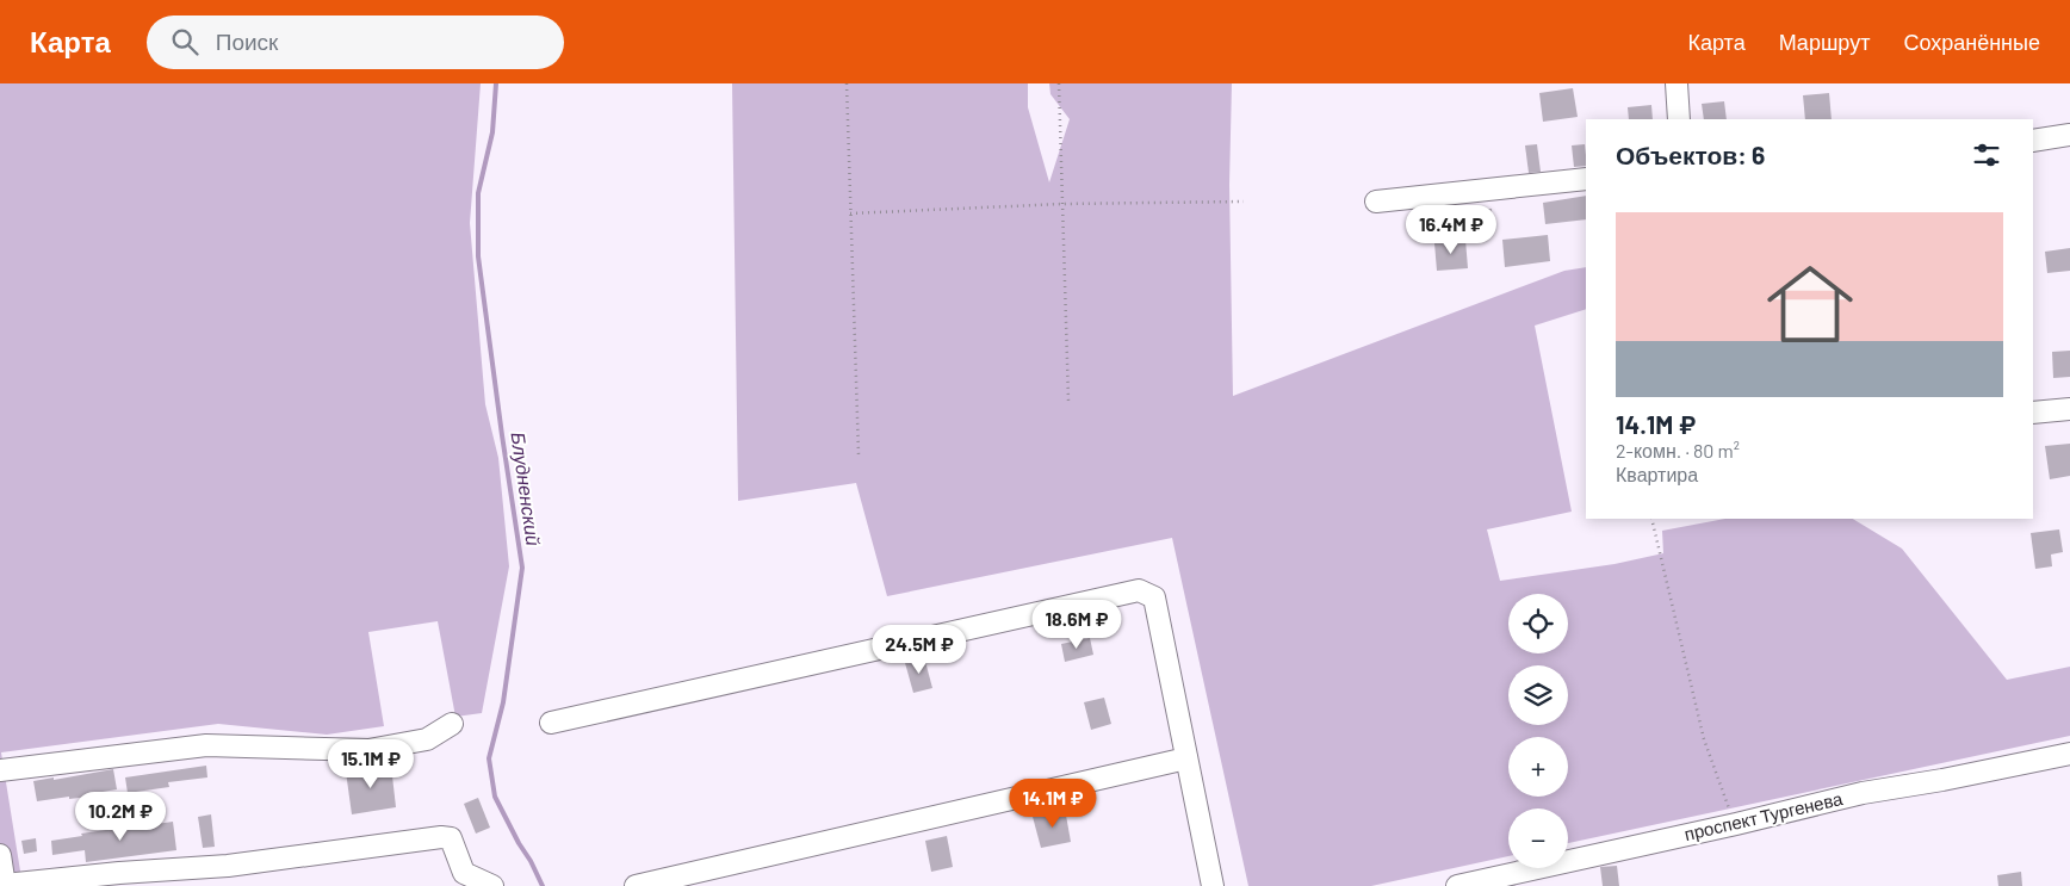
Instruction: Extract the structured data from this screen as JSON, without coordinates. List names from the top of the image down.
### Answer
{
  "streets": {
    "street": ["проспект Тургенева"]
  },
  "water": ["Блудненский"],
  "page": {
    "header": "Карта",
    "search": "Поиск",
    "nav": ["Карта", "Маршрут", "Сохранённые"],
    "heading": "Объектов: 6",
    "list": [
      {
        "name": "14.1M ₽",
        "note": "2-комн. · 80 m² · Квартира"
      }
    ],
    "price": [
      "16.4M ₽",
      "18.6M ₽",
      "24.5M ₽",
      "15.1M ₽",
      "14.1M ₽",
      "10.2M ₽"
    ],
    "map_buttons": ["+", "−"]
  }
}
